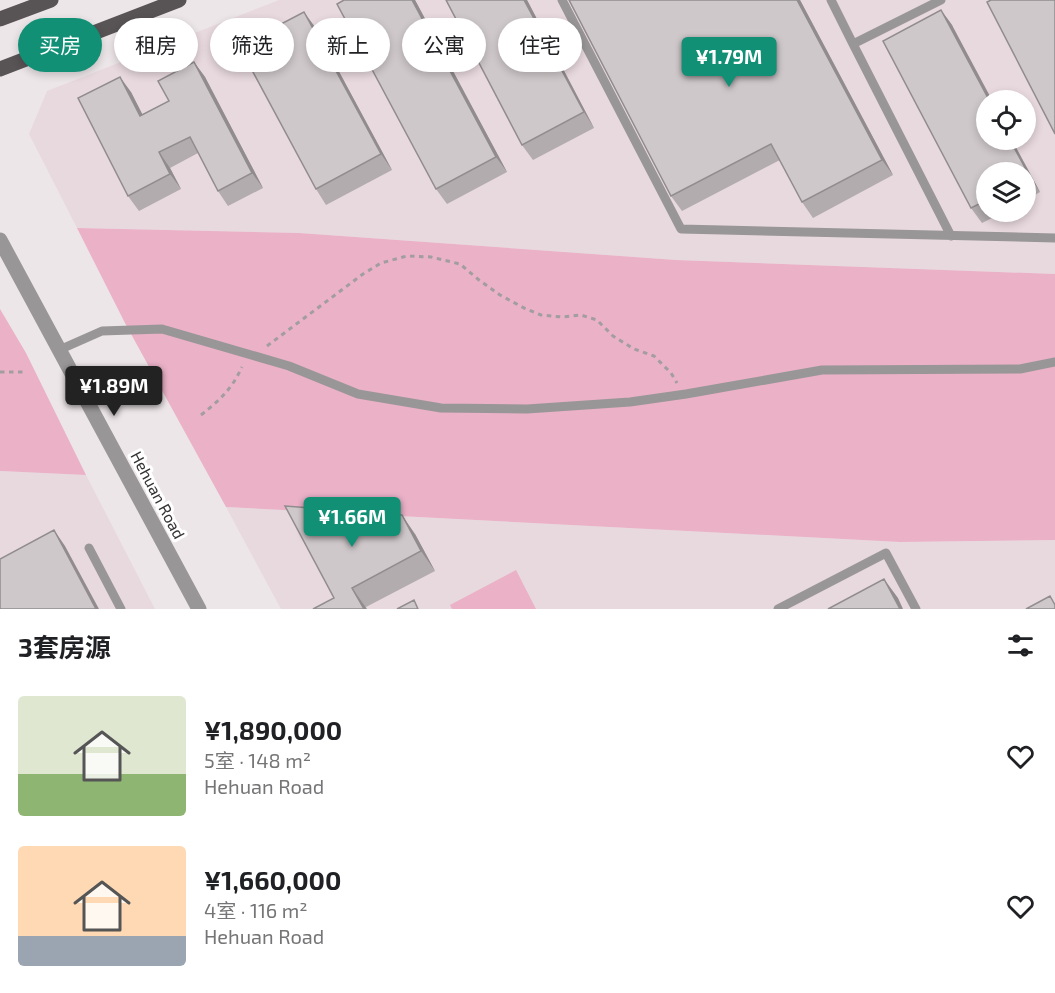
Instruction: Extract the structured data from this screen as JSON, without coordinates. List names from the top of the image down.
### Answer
{
  "streets": {
    "street": ["Hehuan Road"]
  },
  "page": {
    "chip": [
      "买房",
      "租房",
      "筛选",
      "新上",
      "公寓",
      "住宅"
    ],
    "price": ["¥1.79M", "¥1.89M", "¥1.66M"],
    "heading": "3套房源",
    "list": [
      {
        "name": "¥1,890,000",
        "note": "5室 · 148 m² · Hehuan Road"
      },
      {
        "name": "¥1,660,000",
        "note": "4室 · 116 m² · Hehuan Road"
      }
    ]
  }
}
